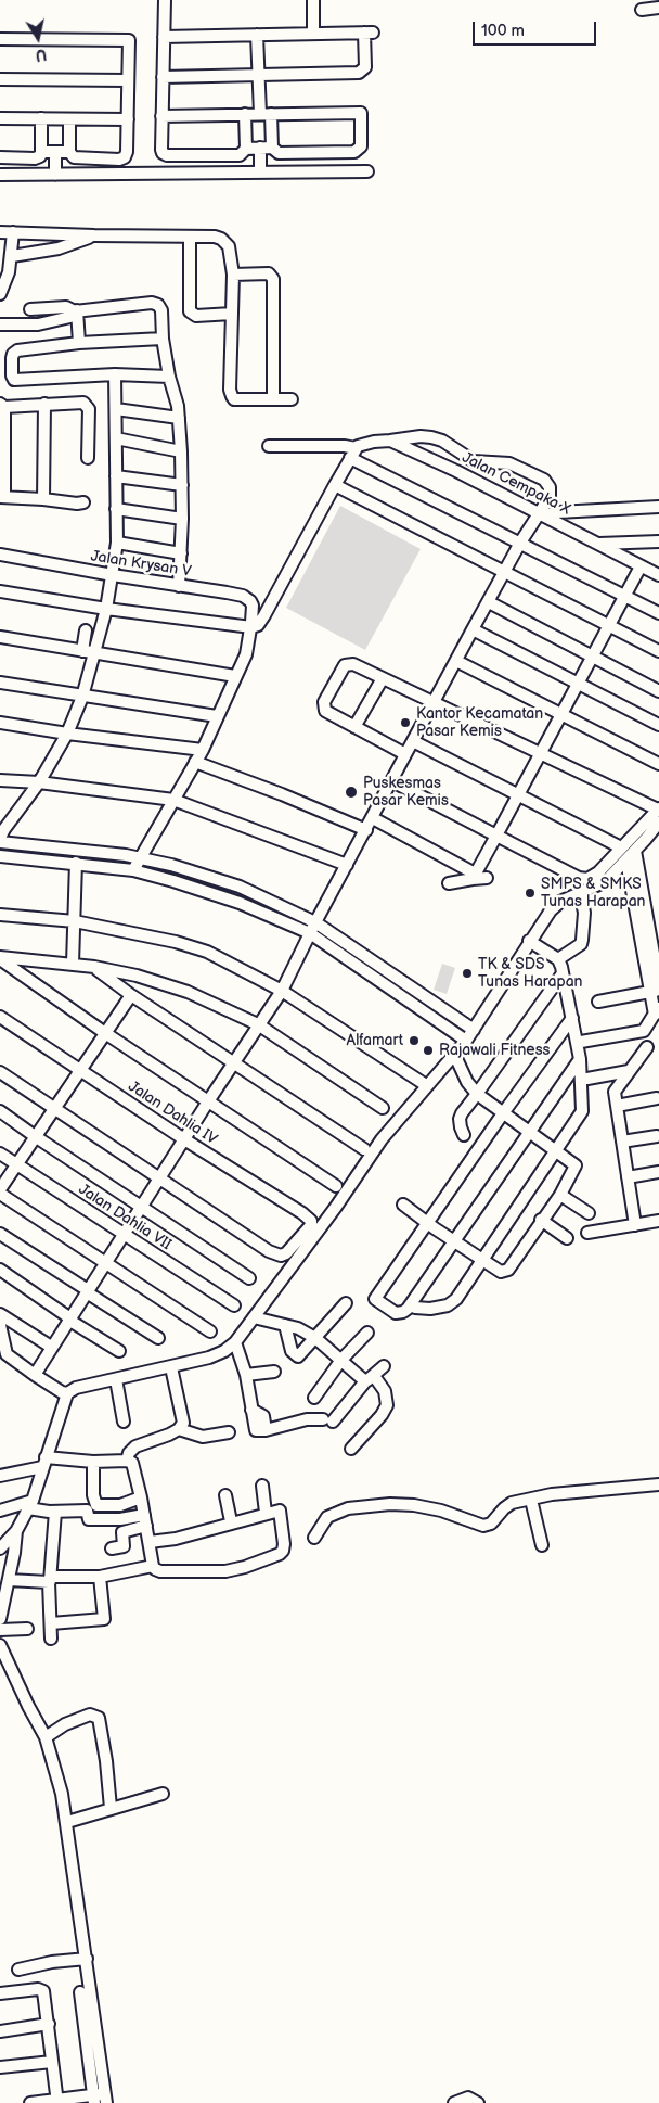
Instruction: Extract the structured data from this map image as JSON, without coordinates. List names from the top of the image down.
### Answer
{
  "streets": {
    "street": [
      "Jalan Cempaka X",
      "Jalan Krysan V",
      "Jalan Dahlia IV",
      "Jalan Dahlia VII"
    ]
  },
  "places": [
    "Kantor Kecamatan Pasar Kemis",
    "Puskesmas Pasar Kemis",
    "SMPS & SMKS Tunas Harapan",
    "TK & SDS Tunas Harapan",
    "Alfamart",
    "Rajawali Fitness"
  ],
  "scale_bar": "100 m",
  "north": "bottom"
}
